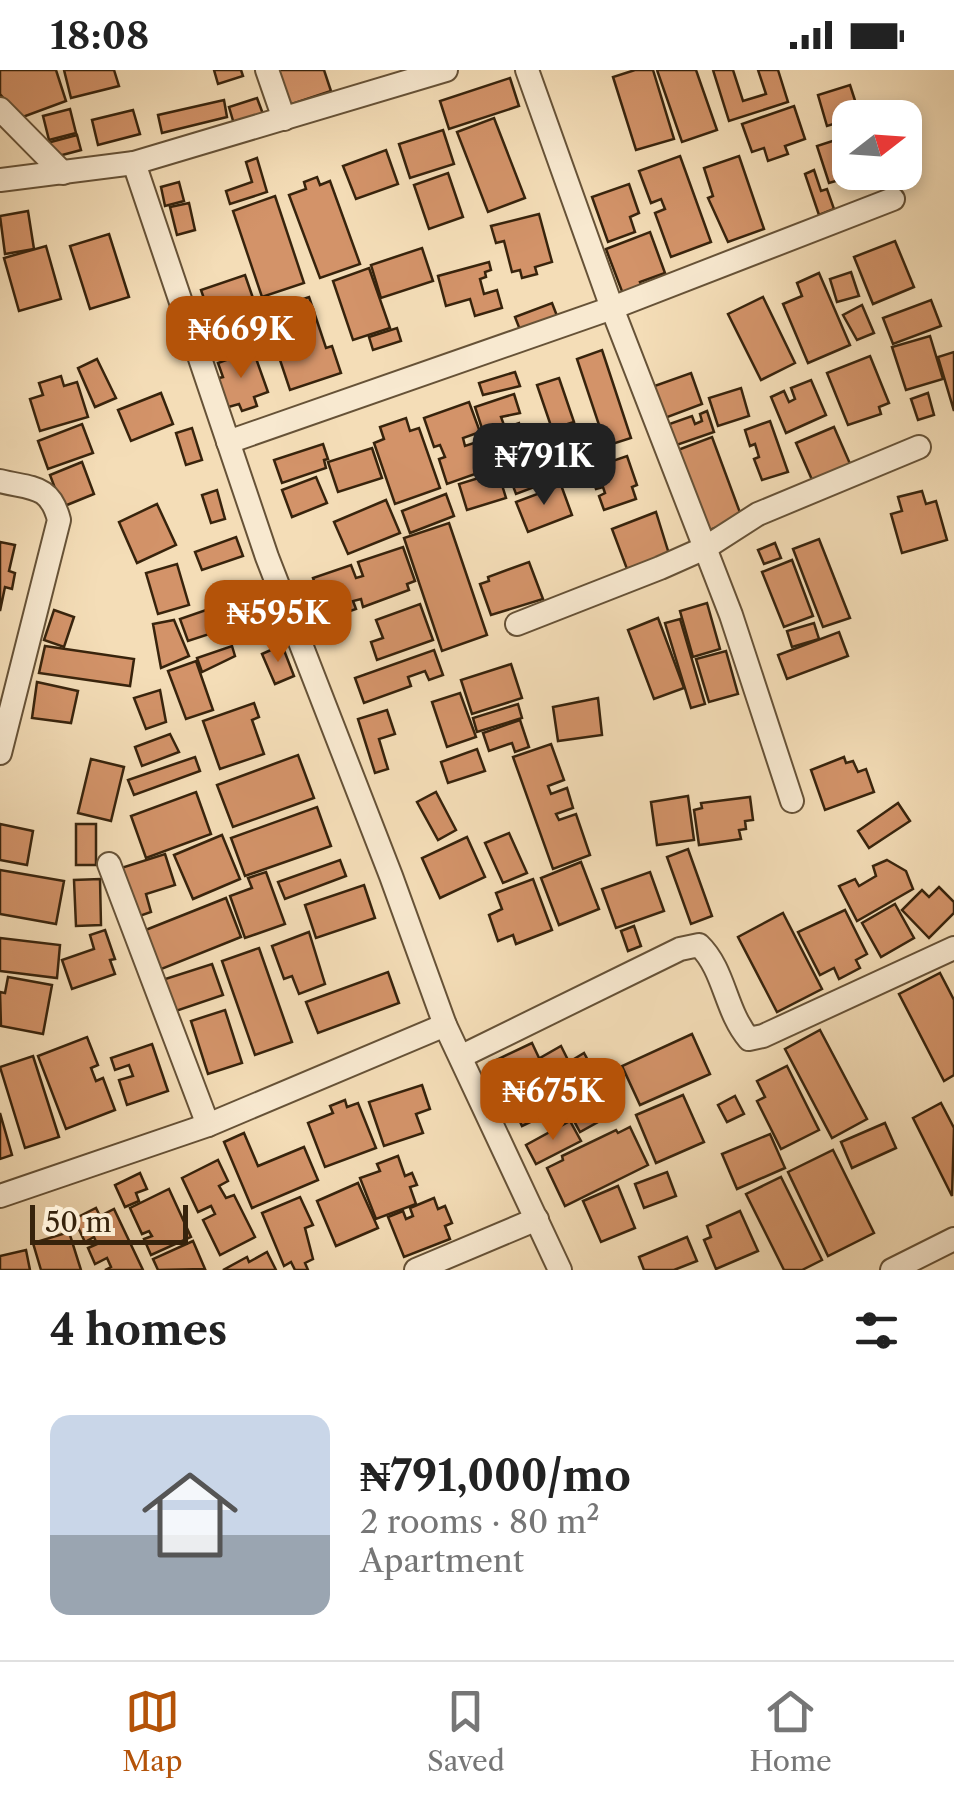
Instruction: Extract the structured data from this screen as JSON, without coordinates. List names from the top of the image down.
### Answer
{
  "scale_bar": "50 m",
  "north": "right",
  "page": {
    "status": "18:08",
    "price": [
      "₦669K",
      "₦791K",
      "₦595K",
      "₦675K"
    ],
    "scale": "50 m",
    "heading": "4 homes",
    "list": [
      {
        "name": "₦791,000/mo",
        "note": "2 rooms · 80 m² · Apartment"
      }
    ],
    "tabs": ["Map", "Saved", "Home"]
  }
}
